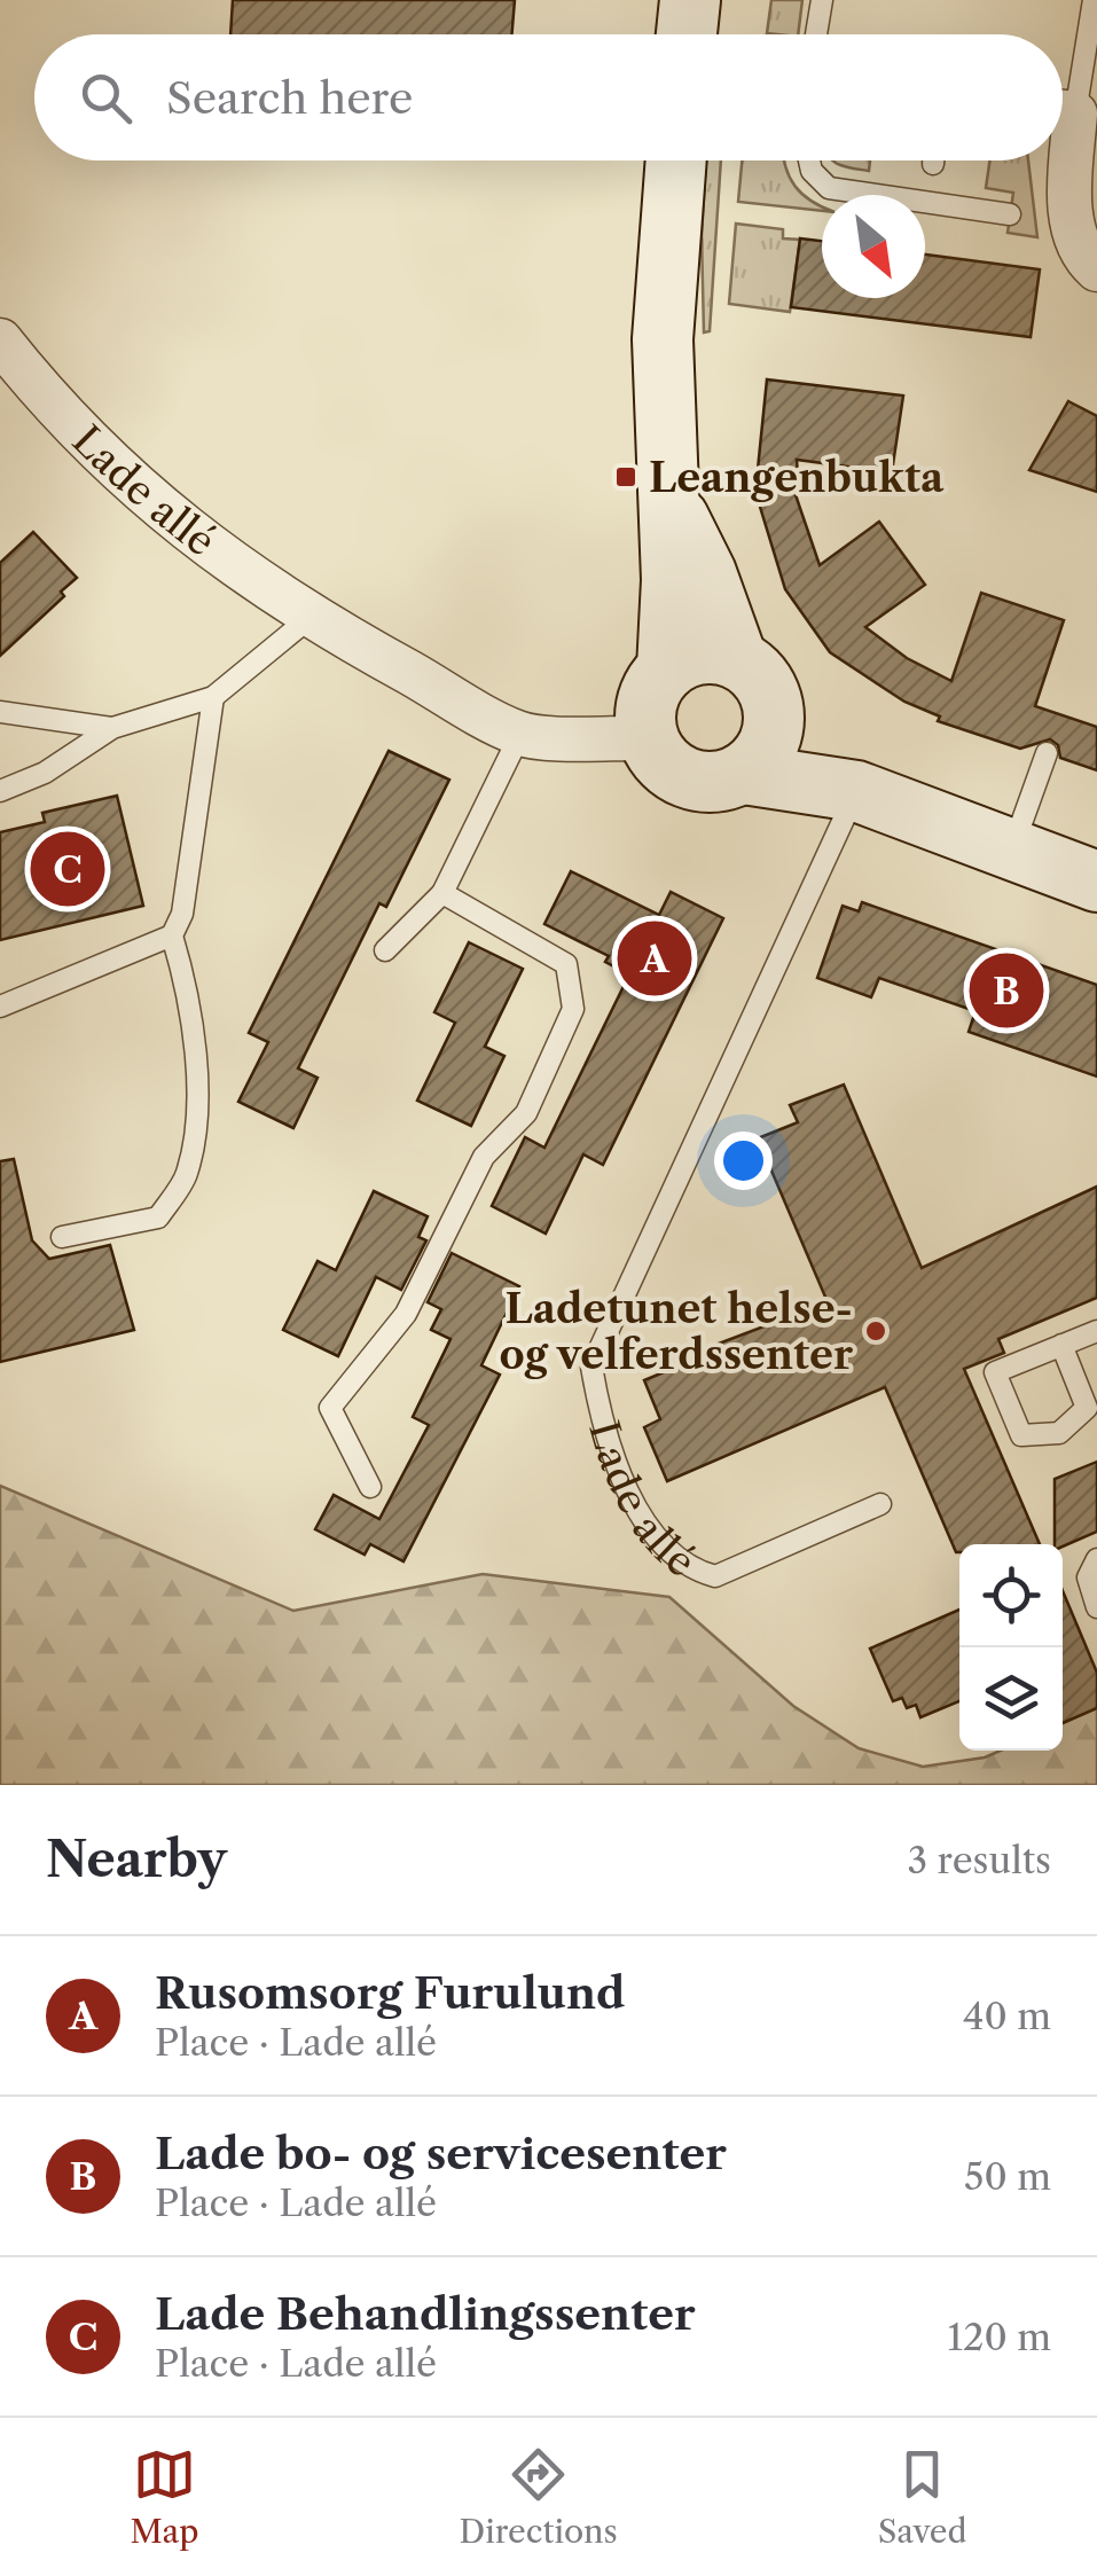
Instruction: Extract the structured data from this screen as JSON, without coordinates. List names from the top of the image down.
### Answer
{
  "streets": {
    "street": ["Lade allé"]
  },
  "places": {
    "transit": ["Leangenbukta"],
    "other": ["Ladetunet helse- og velferdssenter"]
  },
  "north": "bottom right",
  "page": {
    "search": "Search here",
    "pins": ["C", "A", "B"],
    "heading": ["Nearby", "3 results"],
    "list": [
      {
        "mark": "A",
        "name": "Rusomsorg Furulund",
        "note": "Place · Lade allé",
        "value": "40 m"
      },
      {
        "mark": "B",
        "name": "Lade bo- og servicesenter",
        "note": "Place · Lade allé",
        "value": "50 m"
      },
      {
        "mark": "C",
        "name": "Lade Behandlingssenter",
        "note": "Place · Lade allé",
        "value": "120 m"
      }
    ],
    "nav": ["Map", "Directions", "Saved"]
  }
}
